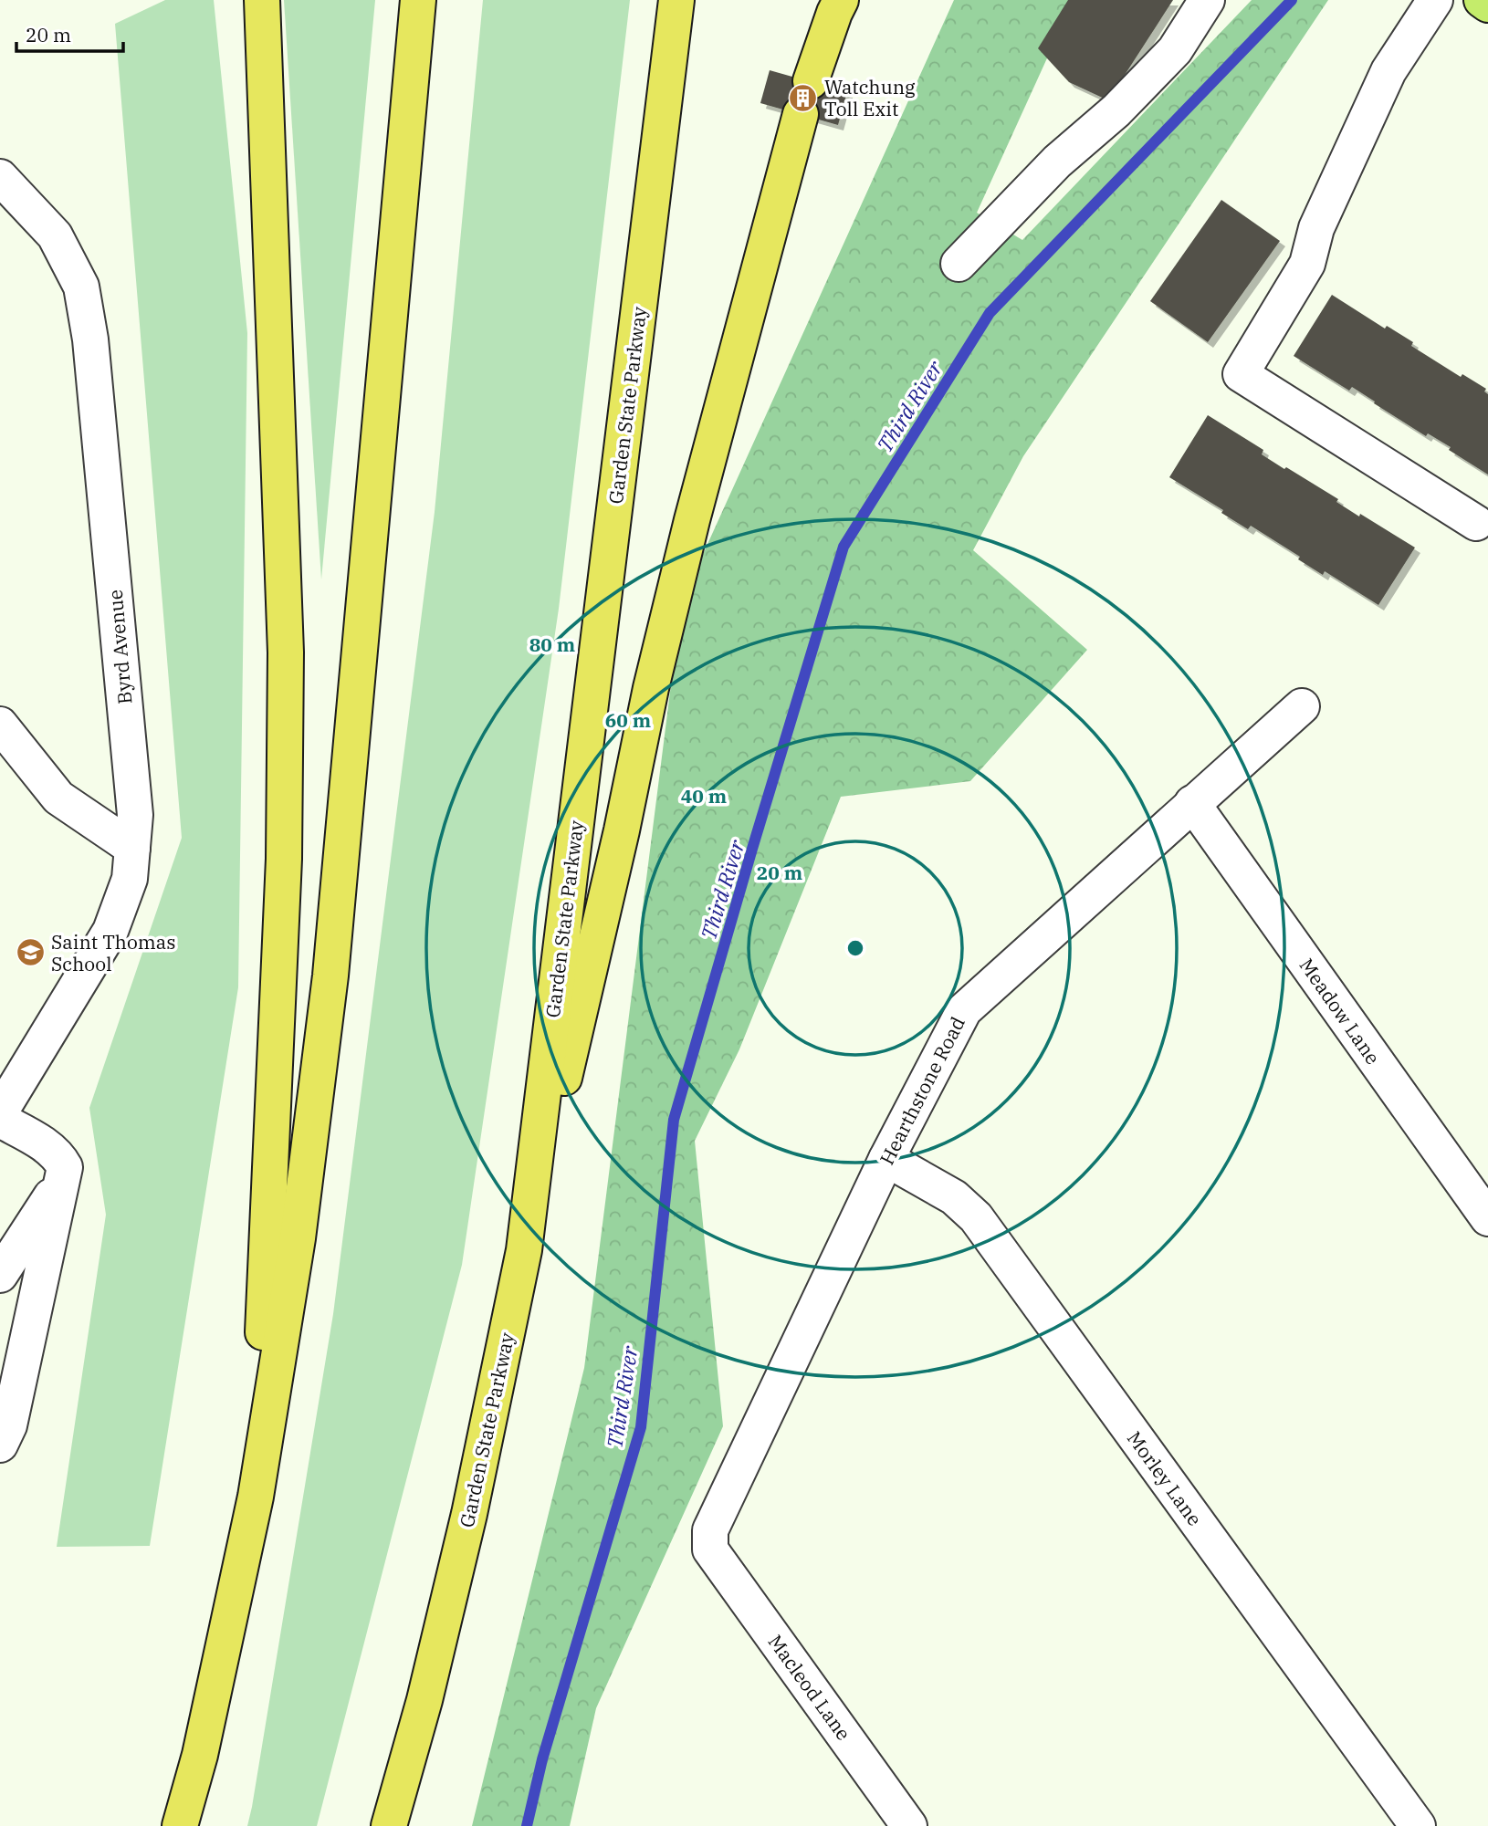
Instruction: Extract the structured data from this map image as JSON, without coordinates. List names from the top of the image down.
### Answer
{
  "streets": {
    "highway": ["Garden State Parkway"],
    "street": [
      "Byrd Avenue",
      "Meadow Lane",
      "Hearthstone Road",
      "Morley Lane",
      "Macleod Lane"
    ]
  },
  "crossings": [
    ["Meadow Lane", "Hearthstone Road"],
    ["Hearthstone Road", "Morley Lane"],
    ["Hearthstone Road", "Macleod Lane"]
  ],
  "water": ["Third River"],
  "places": {
    "building": ["Watchung Toll Exit"],
    "school or university": ["Saint Thomas School"]
  },
  "scale_bar": "20 m",
  "rings": [
    "80 m",
    "60 m",
    "40 m",
    "20 m"
  ]
}
